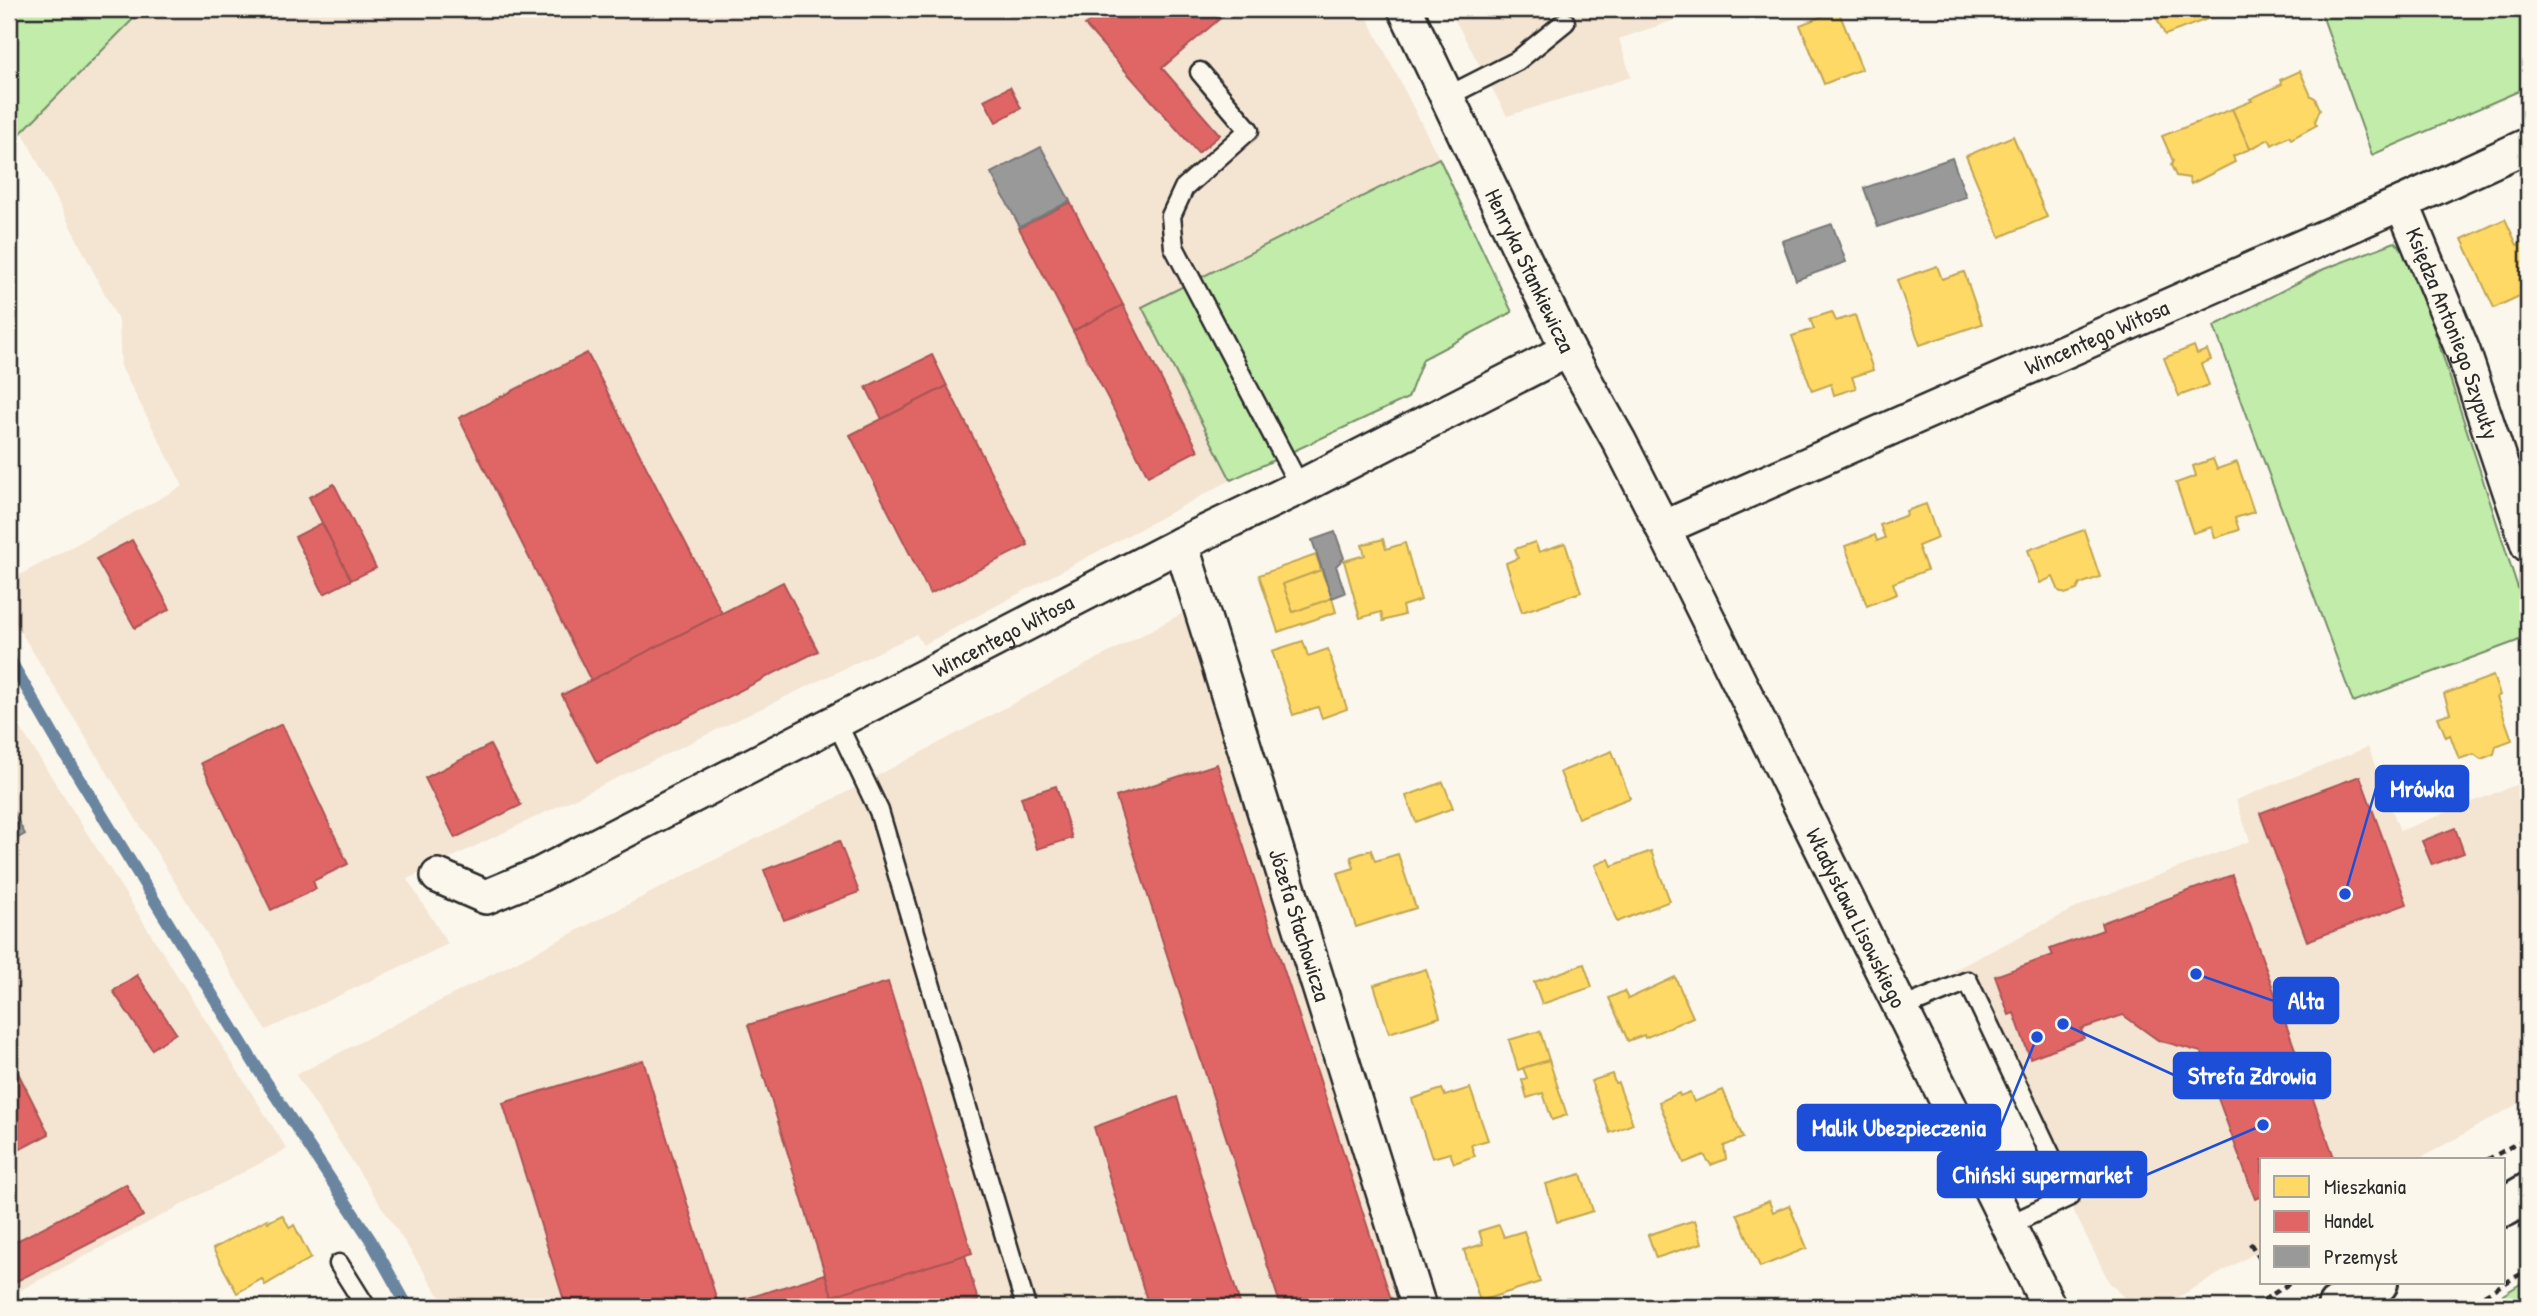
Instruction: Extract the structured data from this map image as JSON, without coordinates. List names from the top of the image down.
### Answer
{
  "streets": {
    "street": [
      "Henryka Stankiewicza",
      "Księdza Antoniego Szypuły",
      "Wincentego Witosa",
      "Władysława Lisowskiego",
      "Józefa Stachowicza"
    ]
  },
  "crossings": [
    ["Henryka Stankiewicza", "Wincentego Witosa"],
    ["Henryka Stankiewicza", "Władysława Lisowskiego"],
    ["Księdza Antoniego Szypuły", "Wincentego Witosa"],
    ["Wincentego Witosa", "Władysława Lisowskiego"],
    ["Wincentego Witosa", "Józefa Stachowicza"]
  ],
  "places": [
    "Mrówka",
    "Alta",
    "Strefa Zdrowia",
    "Malik Ubezpieczenia",
    "Chiński supermarket"
  ],
  "legend": ["Mieszkania", "Handel", "Przemysł"]
}
